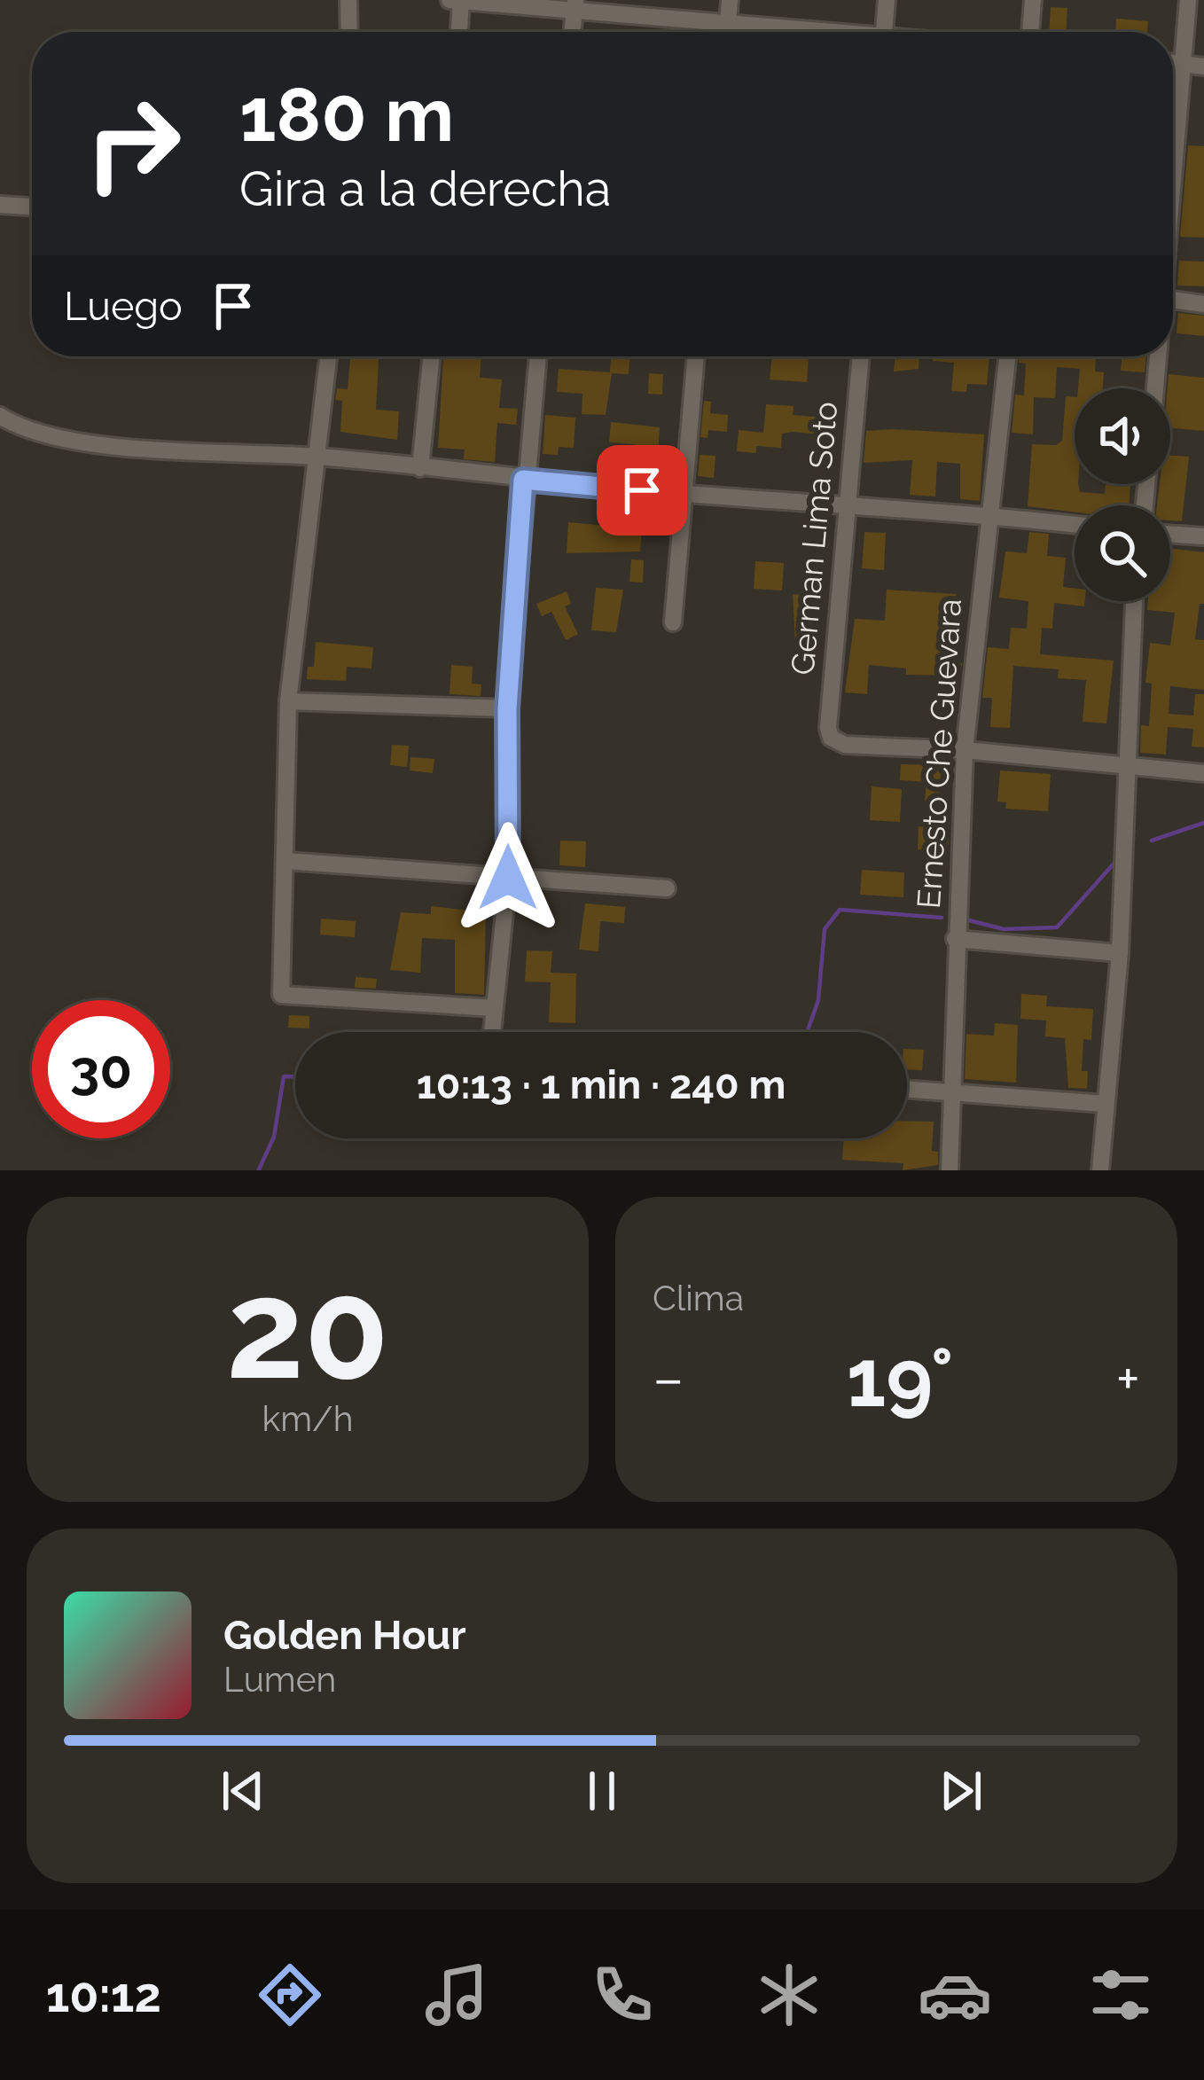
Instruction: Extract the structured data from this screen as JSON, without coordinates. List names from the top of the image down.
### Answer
{
  "streets": {
    "street": ["German Lima Soto", "Ernesto Che Guevara"]
  },
  "crossings": [
    ["German Lima Soto", "Ernesto Che Guevara"]
  ],
  "page": {
    "turn": ["180 m", "Gira a la derecha"],
    "then": "Luego",
    "limit": "30",
    "trip": "10:13 · 1 min · 240 m",
    "tile": [
      ["20", "km/h"],
      "Clima"
    ],
    "heat": ["−", "19°", "+"],
    "song": ["Golden Hour", "Lumen"],
    "tabs": "10:12"
  }
}
